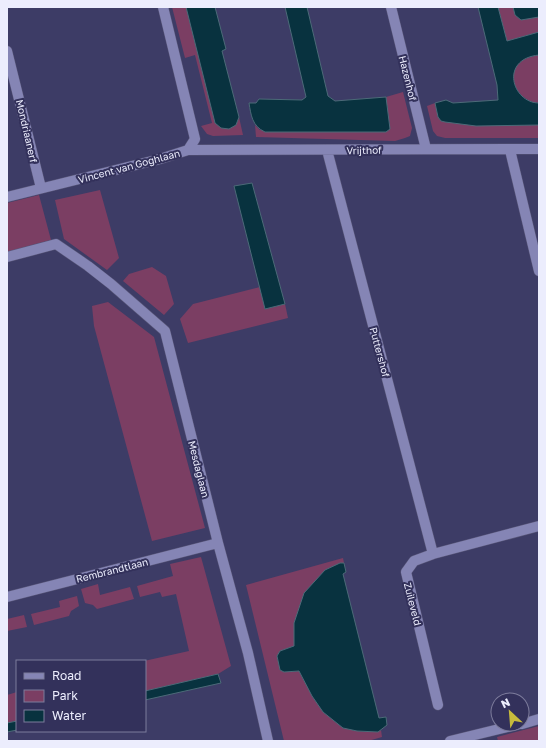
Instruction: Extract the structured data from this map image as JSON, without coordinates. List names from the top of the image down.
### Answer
{
  "streets": {
    "street": [
      "Hazenhof",
      "Mondriaanerf",
      "Vrijthof",
      "Vincent van Goghlaan",
      "Puttershof",
      "Mesdaglaan",
      "Rembrandtlaan",
      "Zuileveld"
    ]
  },
  "crossings": [
    ["Hazenhof", "Vrijthof"],
    ["Mondriaanerf", "Vincent van Goghlaan"],
    ["Vrijthof", "Vincent van Goghlaan"],
    ["Vrijthof", "Puttershof"],
    ["Puttershof", "Zuileveld"],
    ["Mesdaglaan", "Rembrandtlaan"]
  ],
  "legend": ["Road", "Park", "Water"],
  "north": "top left"
}
